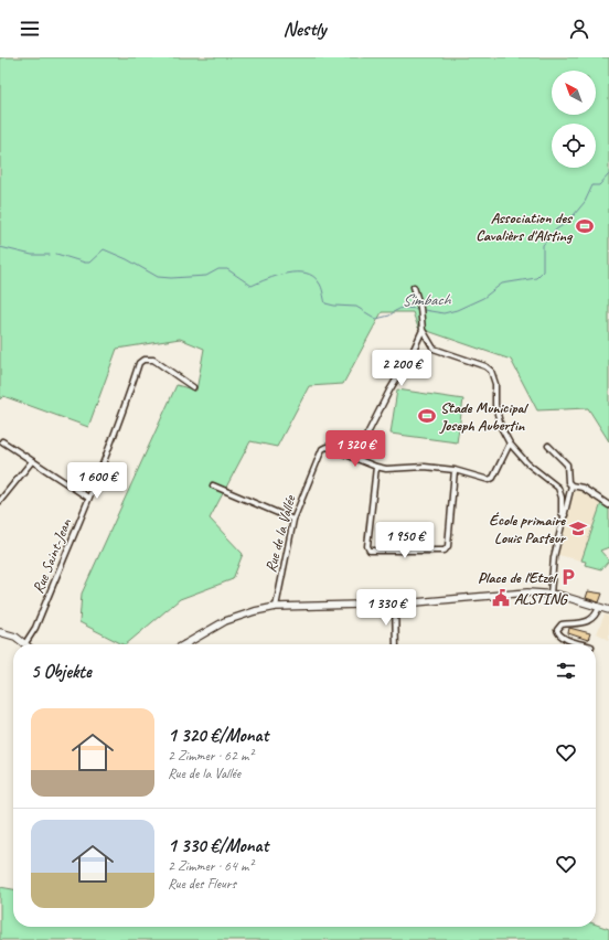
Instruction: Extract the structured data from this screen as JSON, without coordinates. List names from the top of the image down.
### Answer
{
  "streets": {
    "street": ["Rue de la Vallée", "Rue Saint-Jean"]
  },
  "water": ["Simbach"],
  "places": {
    "sports": ["Association des Cavalièrs d'Alsting", "Stade Municipal Joseph Aubertin"],
    "school or university": ["École primaire Louis Pasteur"],
    "parking": ["Place de l'Etzel"],
    "public building": ["ALSTING"]
  },
  "north": "top left",
  "page": {
    "header": "Nestly",
    "price": [
      "2 200 €",
      "1 320 €",
      "1 600 €",
      "1 950 €",
      "1 330 €"
    ],
    "heading": "5 Objekte",
    "list": [
      {
        "name": "1 320 €/Monat",
        "note": "2 Zimmer · 62 m² · Rue de la Vallée"
      },
      {
        "name": "1 330 €/Monat",
        "note": "2 Zimmer · 64 m² · Rue des Fleurs"
      }
    ]
  }
}
